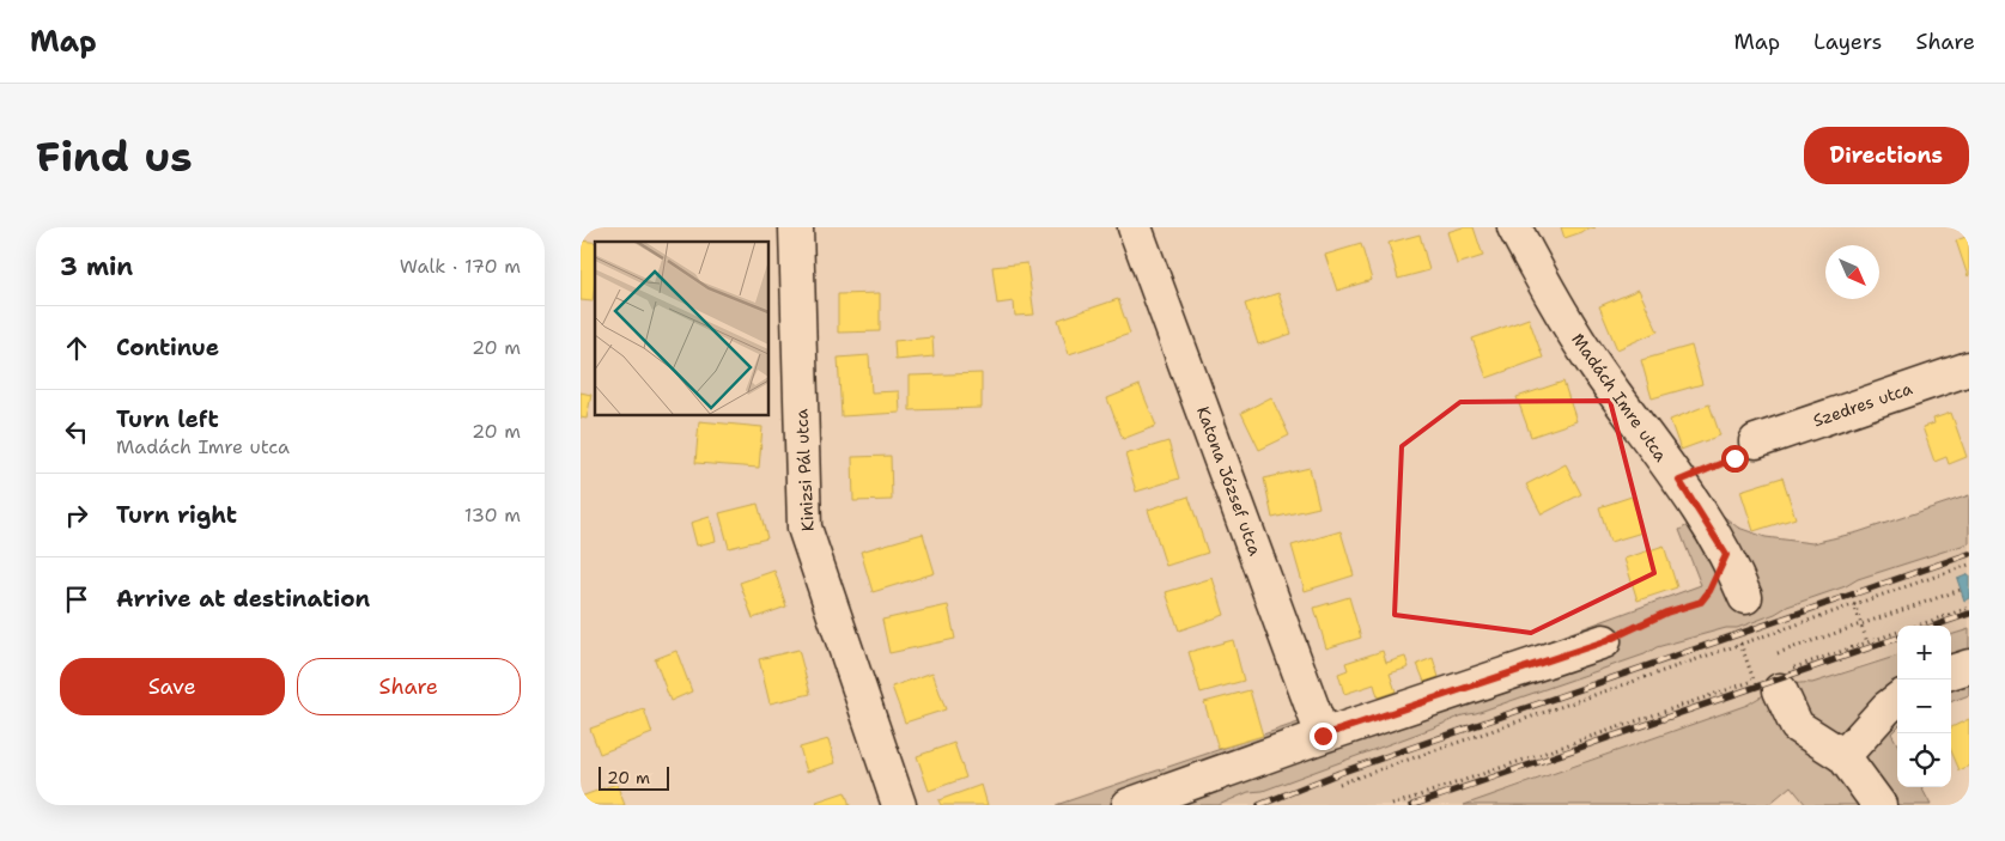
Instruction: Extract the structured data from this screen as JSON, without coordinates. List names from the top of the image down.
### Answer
{
  "streets": {
    "street": [
      "Madách Imre utca",
      "Szedres utca",
      "Kinizsi Pál utca",
      "Katona József utca"
    ]
  },
  "scale_bar": "20 m",
  "north": "bottom right",
  "page": {
    "header": "Map",
    "nav": ["Map", "Layers", "Share"],
    "buttons": [
      "Directions",
      ["Save", "Share"]
    ],
    "title": "Find us",
    "heading": ["3 min", "Walk · 170 m"],
    "list": [
      ["Continue", "20 m"],
      ["Turn left", "Madách Imre utca", "20 m"],
      ["Turn right", "130 m"],
      "Arrive at destination"
    ],
    "map_buttons": ["+", "−"],
    "scale": "20 m"
  }
}
